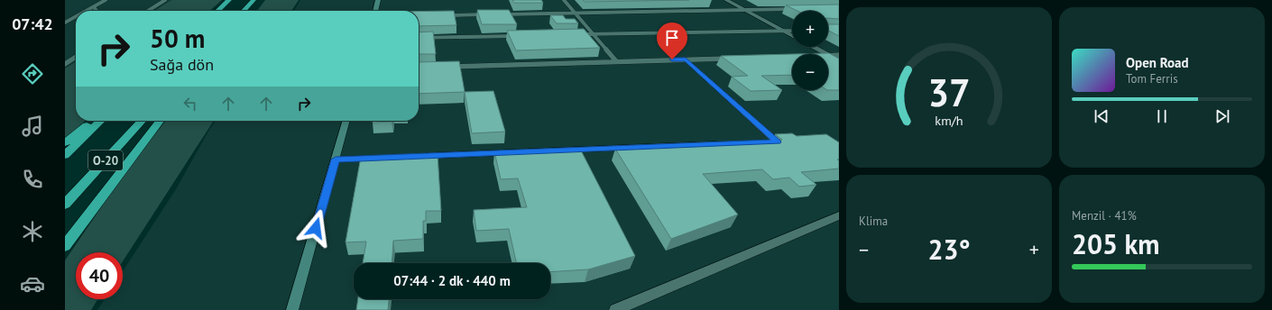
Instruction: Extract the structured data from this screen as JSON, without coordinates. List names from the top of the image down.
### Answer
{
  "streets": {
    "highway": ["O-20"]
  },
  "page": {
    "tabs": "07:42",
    "map_buttons": ["+", "−"],
    "turn": ["50 m", "Sağa dön"],
    "song": ["Open Road", "Tom Ferris"],
    "tile": [
      "Klima",
      ["Menzil · 41%", "205 km"]
    ],
    "heat": ["−", "23°", "+"],
    "limit": "40",
    "trip": "07:44 · 2 dk · 440 m",
    "gauge": ["37", "km/h"]
  }
}
